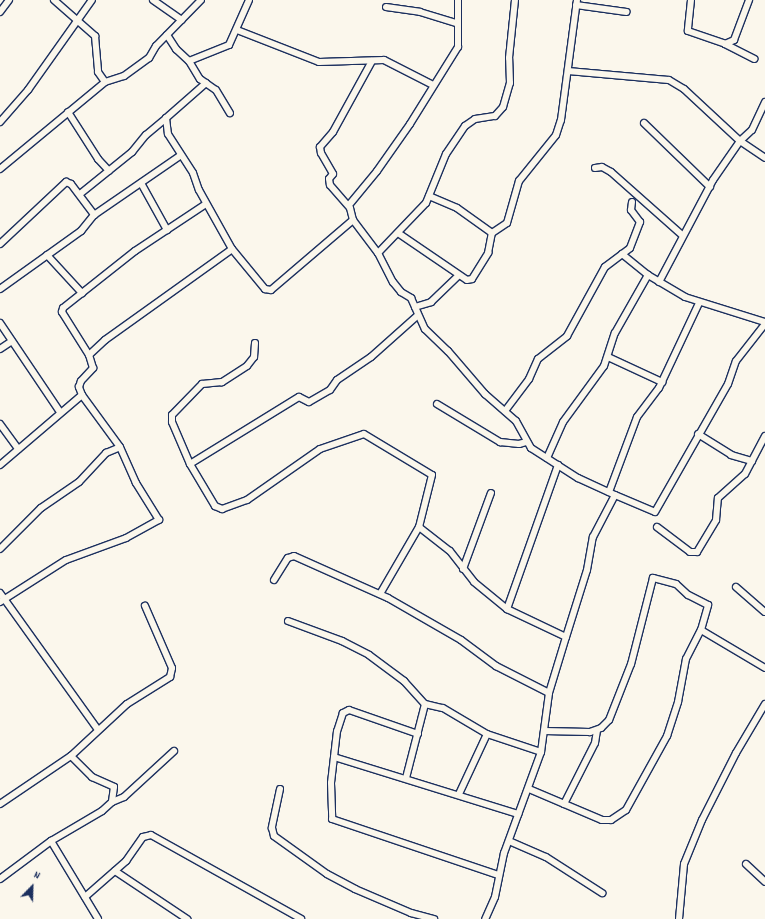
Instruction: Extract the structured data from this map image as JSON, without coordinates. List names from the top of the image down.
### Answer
{
  "north": "top right"
}
